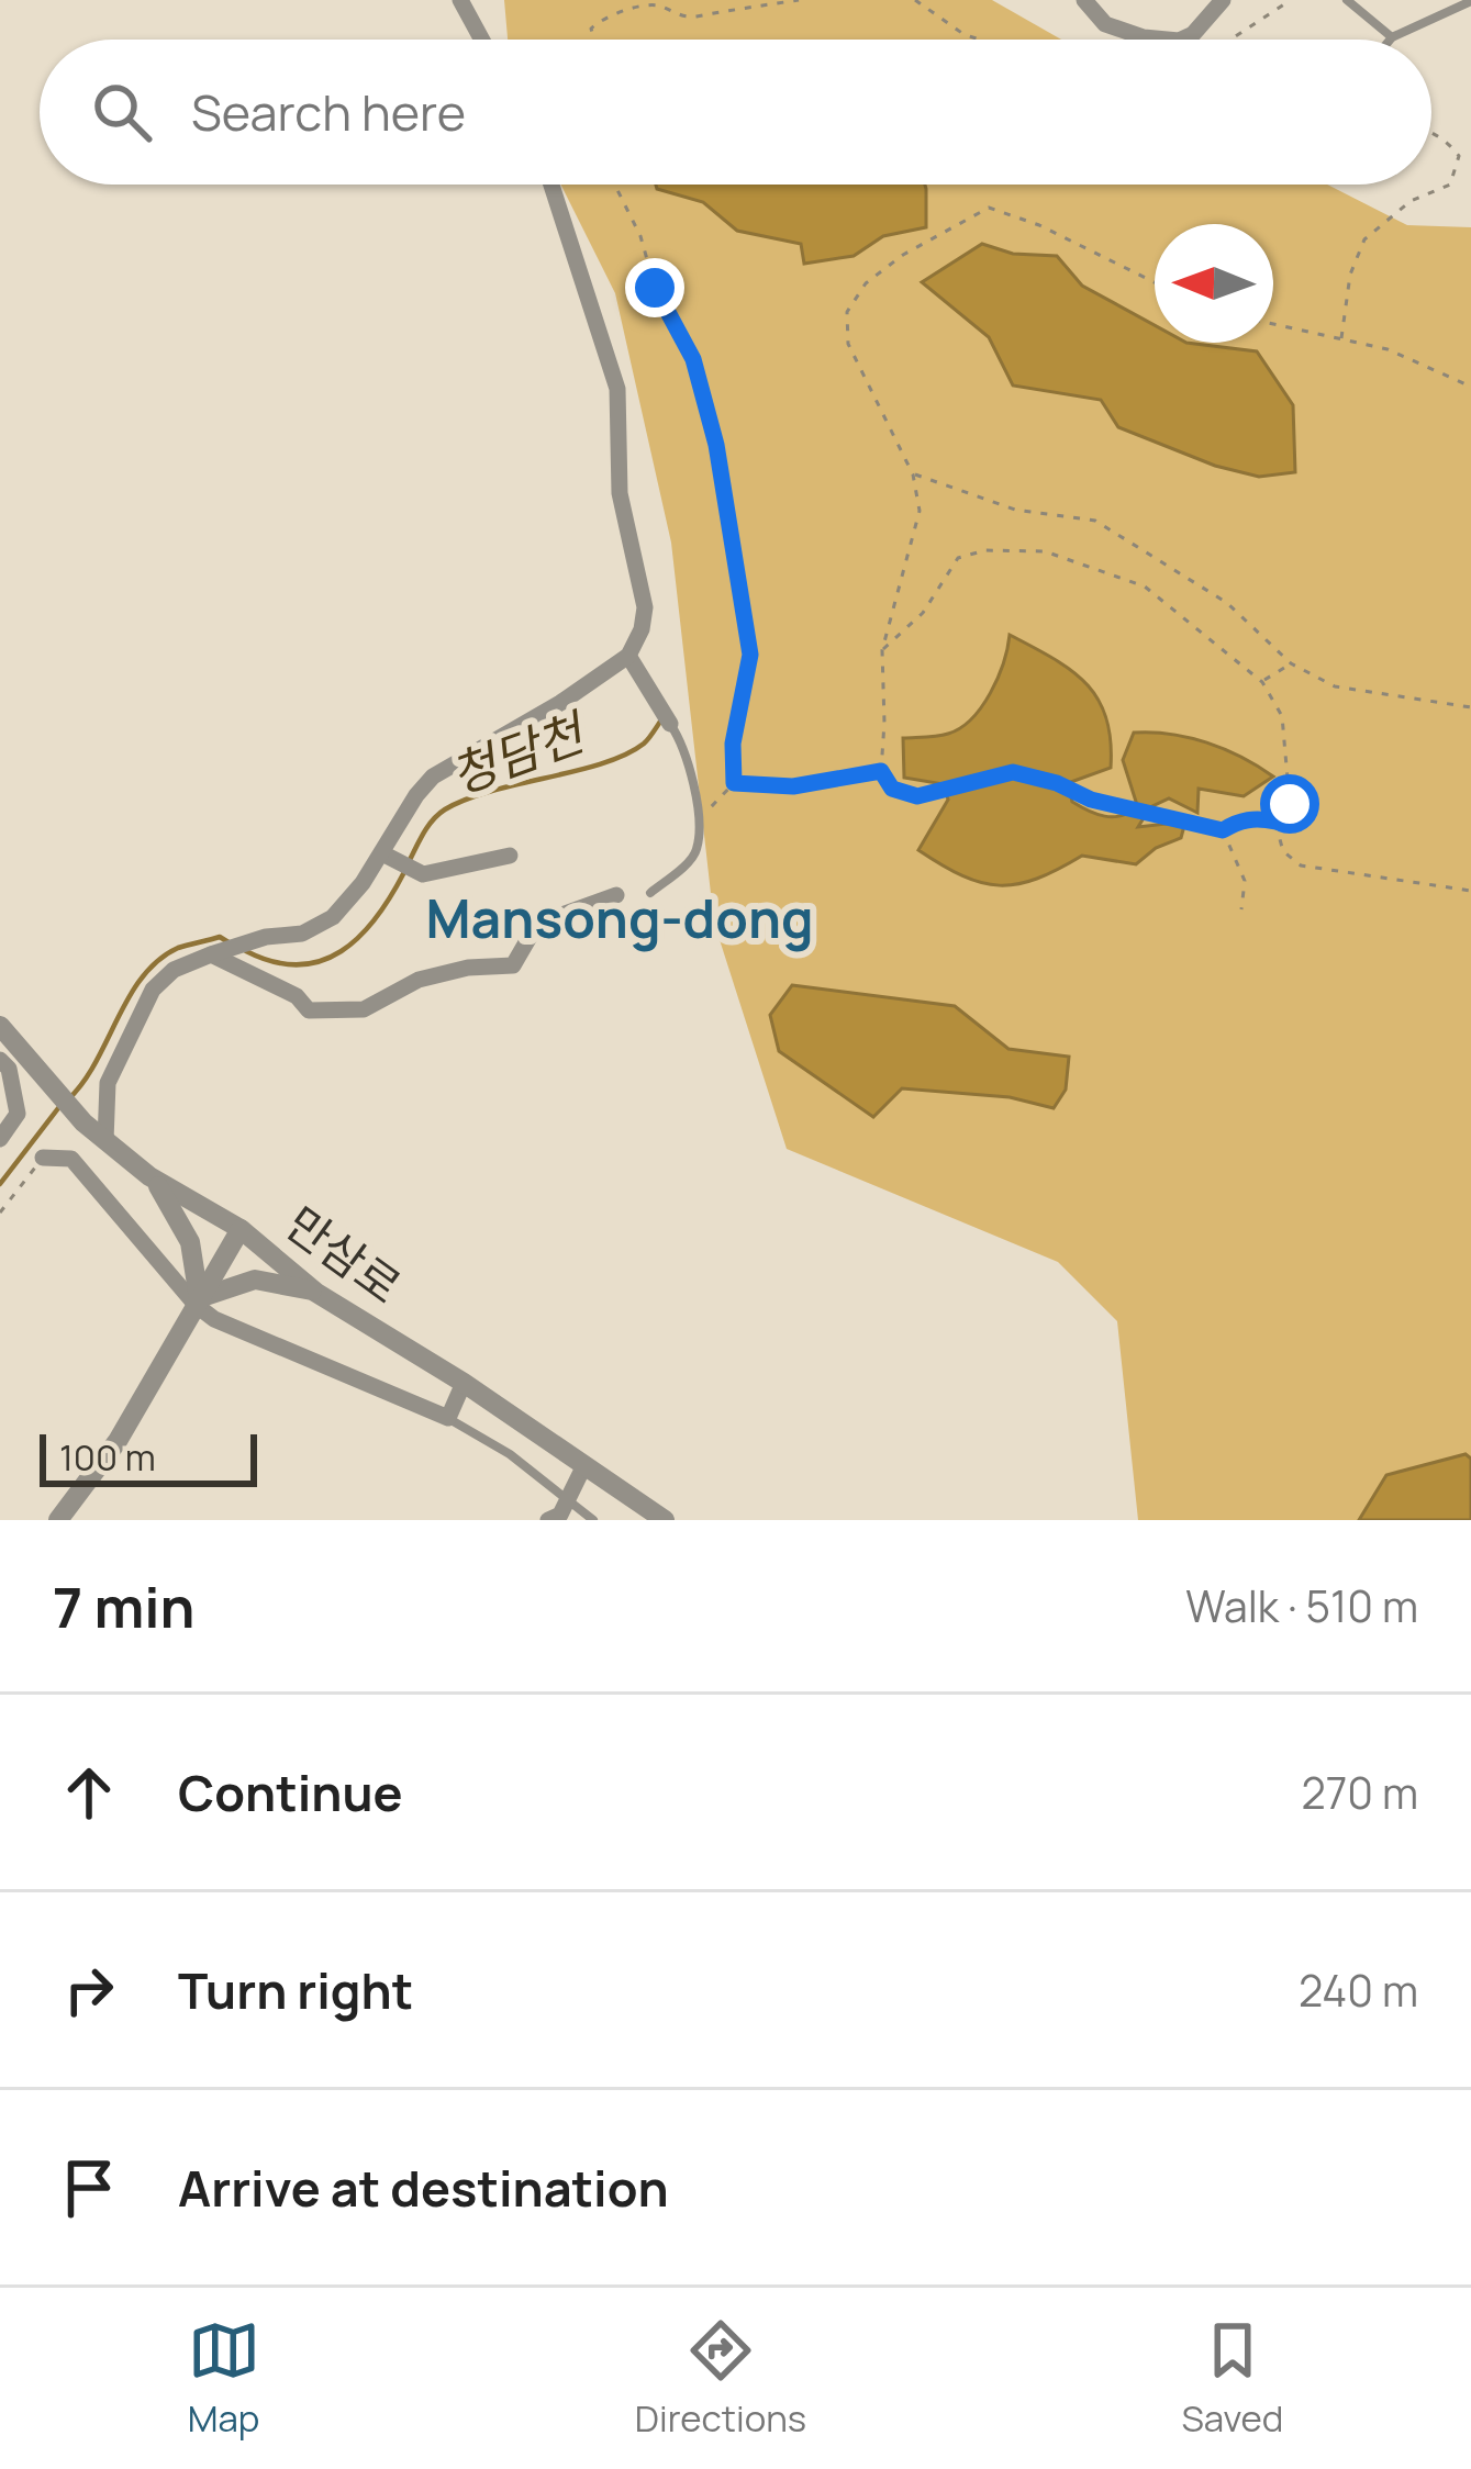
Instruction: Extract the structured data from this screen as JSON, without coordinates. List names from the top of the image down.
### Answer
{
  "streets": {
    "street": ["만삼로"]
  },
  "districts": ["Mansong-dong"],
  "water": ["청담천"],
  "scale_bar": "100 m",
  "north": "left",
  "page": {
    "search": "Search here",
    "scale": "100 m",
    "heading": ["7 min", "Walk · 510 m"],
    "list": [
      ["Continue", "270 m"],
      ["Turn right", "240 m"],
      "Arrive at destination"
    ],
    "nav": ["Map", "Directions", "Saved"]
  }
}
